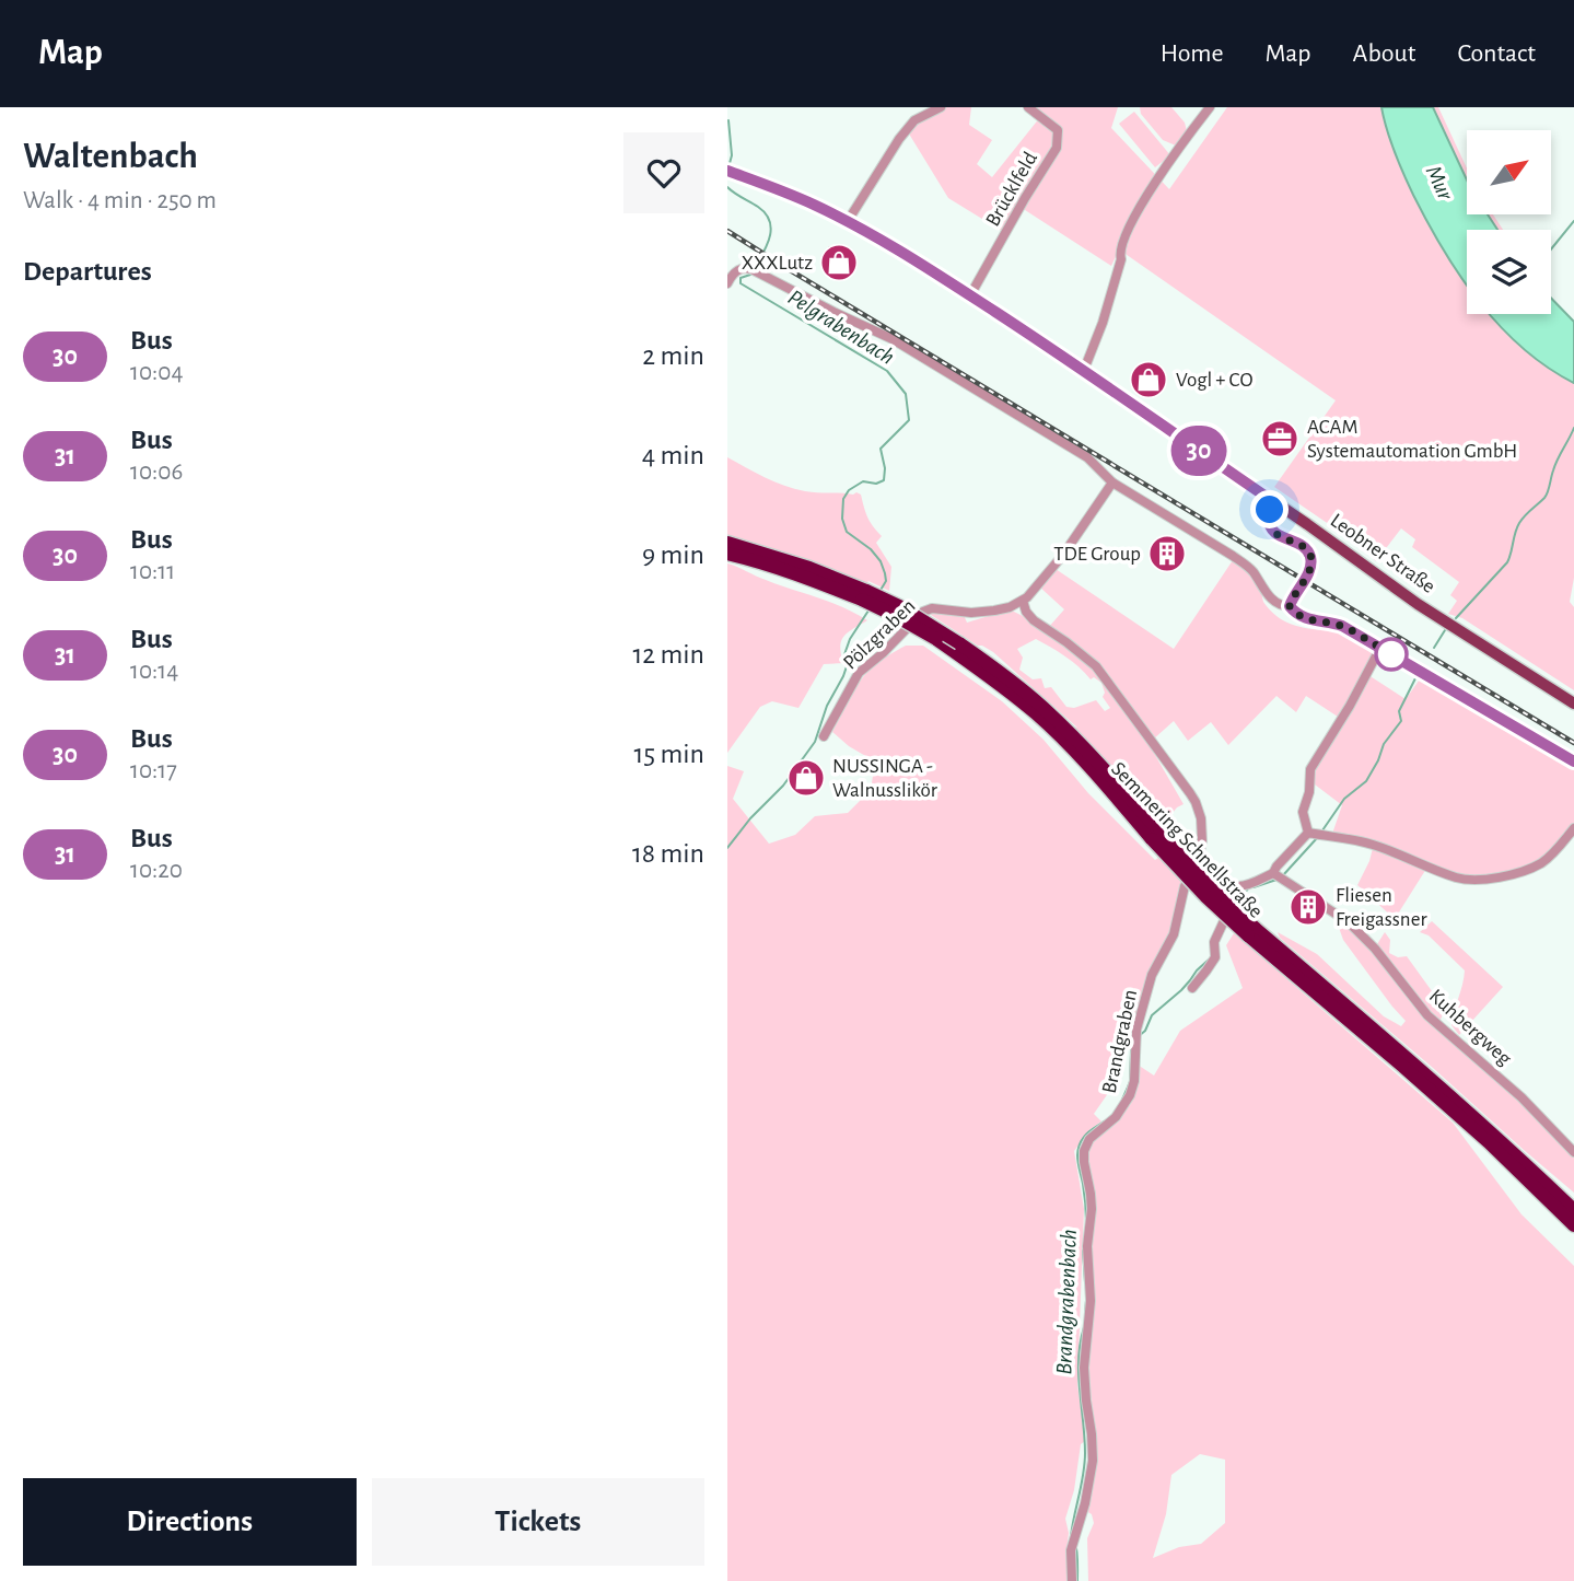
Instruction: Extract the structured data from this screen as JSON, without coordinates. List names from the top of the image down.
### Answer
{
  "streets": {
    "highway": ["Semmering Schnellstraße"],
    "main road": ["Leobner Straße"],
    "street": [
      "Brücklfeld",
      "Pölzgraben",
      "Kuhbergweg",
      "Brandgraben"
    ]
  },
  "crossings": [
    ["Brücklfeld", "Leobner Straße"]
  ],
  "water": ["Mur", "Pelgrabenbach", "Brandgrabenbach"],
  "places": {
    "shop": ["XXXLutz", "Vogl + CO", "NUSSINGA - Walnusslikör"],
    "office": ["ACAM Systemautomation GmbH"],
    "building": ["TDE Group", "Fliesen Freigassner"]
  },
  "lines": ["bus line 30"],
  "north": "top right",
  "page": {
    "header": "Map",
    "nav": [
      "Home",
      "Map",
      "About",
      "Contact"
    ],
    "heading": [
      ["Waltenbach", "Walk · 4 min · 250 m"],
      "Departures"
    ],
    "on_map": "30",
    "list": [
      {
        "mark": "30",
        "name": "Bus",
        "note": "10:04",
        "value": "2 min"
      },
      {
        "mark": "31",
        "name": "Bus",
        "note": "10:06",
        "value": "4 min"
      },
      {
        "mark": "30",
        "name": "Bus",
        "note": "10:11",
        "value": "9 min"
      },
      {
        "mark": "31",
        "name": "Bus",
        "note": "10:14",
        "value": "12 min"
      },
      {
        "mark": "30",
        "name": "Bus",
        "note": "10:17",
        "value": "15 min"
      },
      {
        "mark": "31",
        "name": "Bus",
        "note": "10:20",
        "value": "18 min"
      }
    ],
    "buttons": ["Directions", "Tickets"]
  }
}
